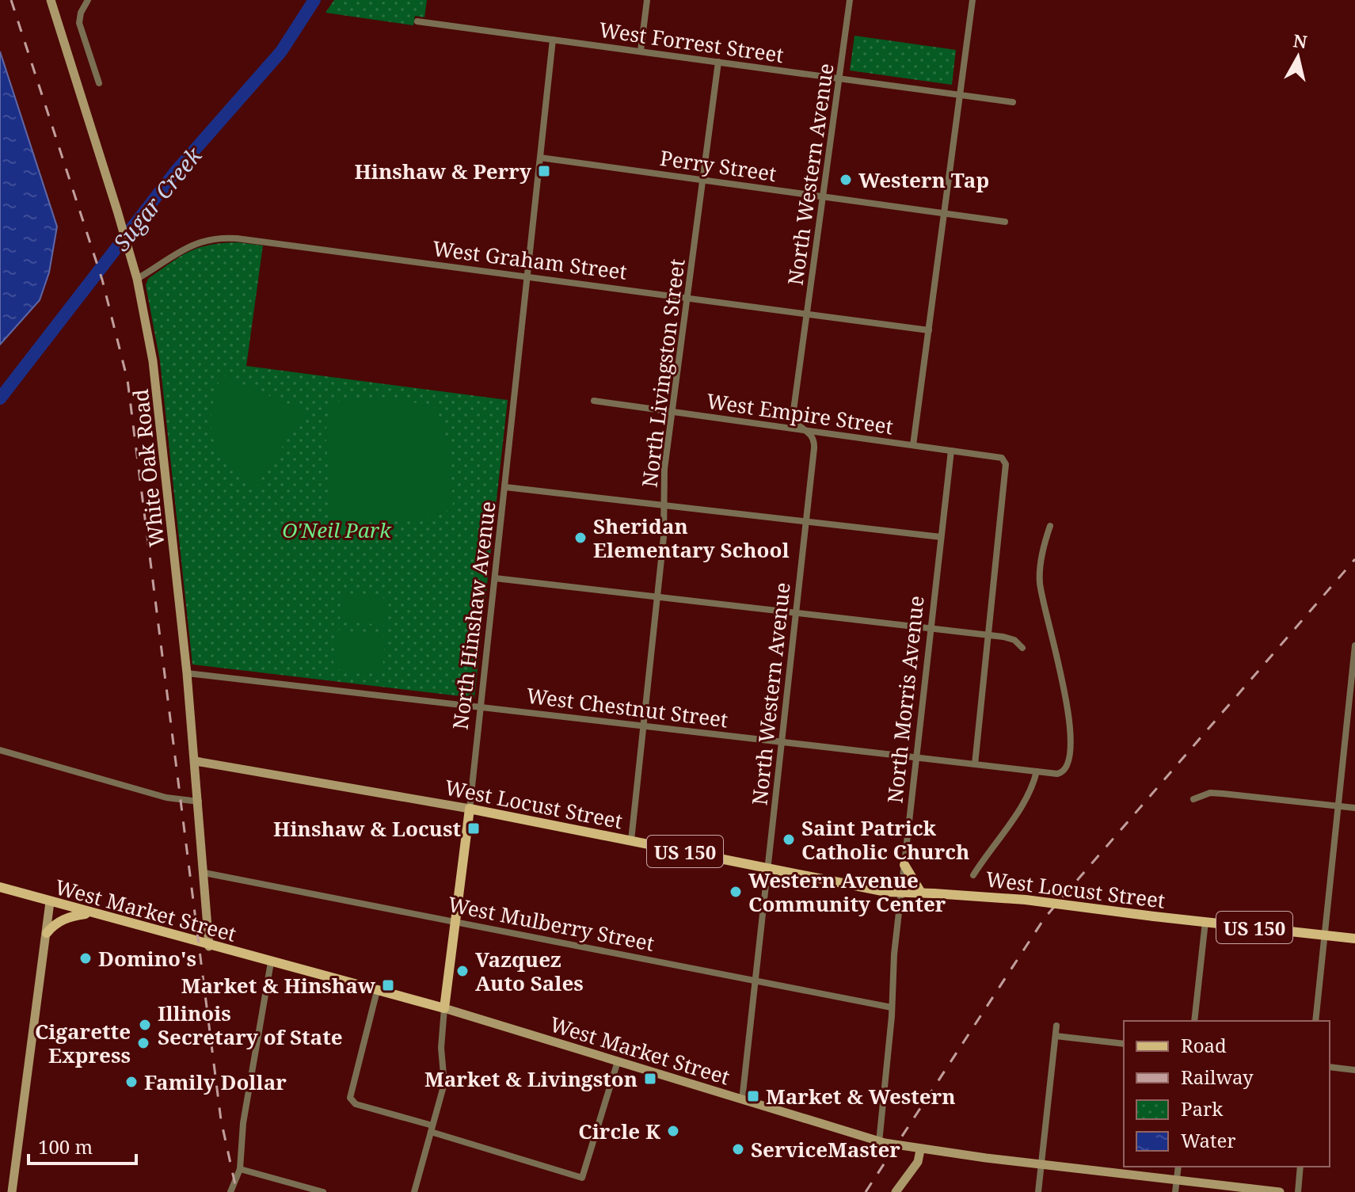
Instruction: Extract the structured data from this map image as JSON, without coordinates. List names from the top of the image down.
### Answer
{
  "streets": {
    "main road": [
      "North Hinshaw Avenue",
      "West Locust Street",
      "US 150",
      "West Market Street"
    ],
    "street": [
      "West Forrest Street",
      "Perry Street",
      "North Western Avenue",
      "West Graham Street",
      "North Livingston Street",
      "West Empire Street",
      "White Oak Road",
      "North Morris Avenue",
      "West Chestnut Street",
      "West Mulberry Street"
    ]
  },
  "crossings": [
    ["West Forrest Street", "North Western Avenue"],
    ["West Forrest Street", "North Livingston Street"],
    ["West Forrest Street", "North Hinshaw Avenue"],
    ["Perry Street", "North Western Avenue"],
    ["Perry Street", "North Livingston Street"],
    ["Perry Street", "North Hinshaw Avenue"],
    ["North Western Avenue", "West Graham Street"],
    ["North Western Avenue", "West Empire Street"],
    ["North Western Avenue", "West Chestnut Street"],
    ["North Western Avenue", "West Locust Street"],
    ["North Western Avenue", "West Market Street"],
    ["North Western Avenue", "West Mulberry Street"],
    ["West Graham Street", "North Livingston Street"],
    ["West Graham Street", "White Oak Road"],
    ["West Graham Street", "North Hinshaw Avenue"],
    ["North Livingston Street", "West Empire Street"],
    ["North Livingston Street", "West Chestnut Street"],
    ["North Livingston Street", "West Locust Street"],
    ["West Empire Street", "North Morris Avenue"],
    ["White Oak Road", "West Chestnut Street"],
    ["White Oak Road", "West Locust Street"],
    ["White Oak Road", "West Market Street"],
    ["White Oak Road", "West Mulberry Street"],
    ["North Hinshaw Avenue", "West Chestnut Street"],
    ["North Hinshaw Avenue", "West Locust Street"],
    ["North Hinshaw Avenue", "West Market Street"],
    ["North Hinshaw Avenue", "West Mulberry Street"],
    ["North Morris Avenue", "West Chestnut Street"],
    ["North Morris Avenue", "West Locust Street"],
    ["North Morris Avenue", "West Market Street"],
    ["North Morris Avenue", "West Mulberry Street"]
  ],
  "water": ["Sugar Creek"],
  "parks": ["O'Neil Park"],
  "places": {
    "transit": [
      "Hinshaw & Perry",
      "Hinshaw & Locust",
      "Market & Hinshaw",
      "Market & Livingston",
      "Market & Western"
    ],
    "other": [
      "Western Tap",
      "Sheridan Elementary School",
      "Saint Patrick Catholic Church",
      "Western Avenue Community Center",
      "Domino's",
      "Vazquez Auto Sales",
      "Illinois Secretary of State",
      "Cigarette Express",
      "Family Dollar",
      "Circle K",
      "ServiceMaster"
    ]
  },
  "legend": [
    "Road",
    "Railway",
    "Park",
    "Water"
  ],
  "scale_bar": "100 m",
  "north": "top"
}
